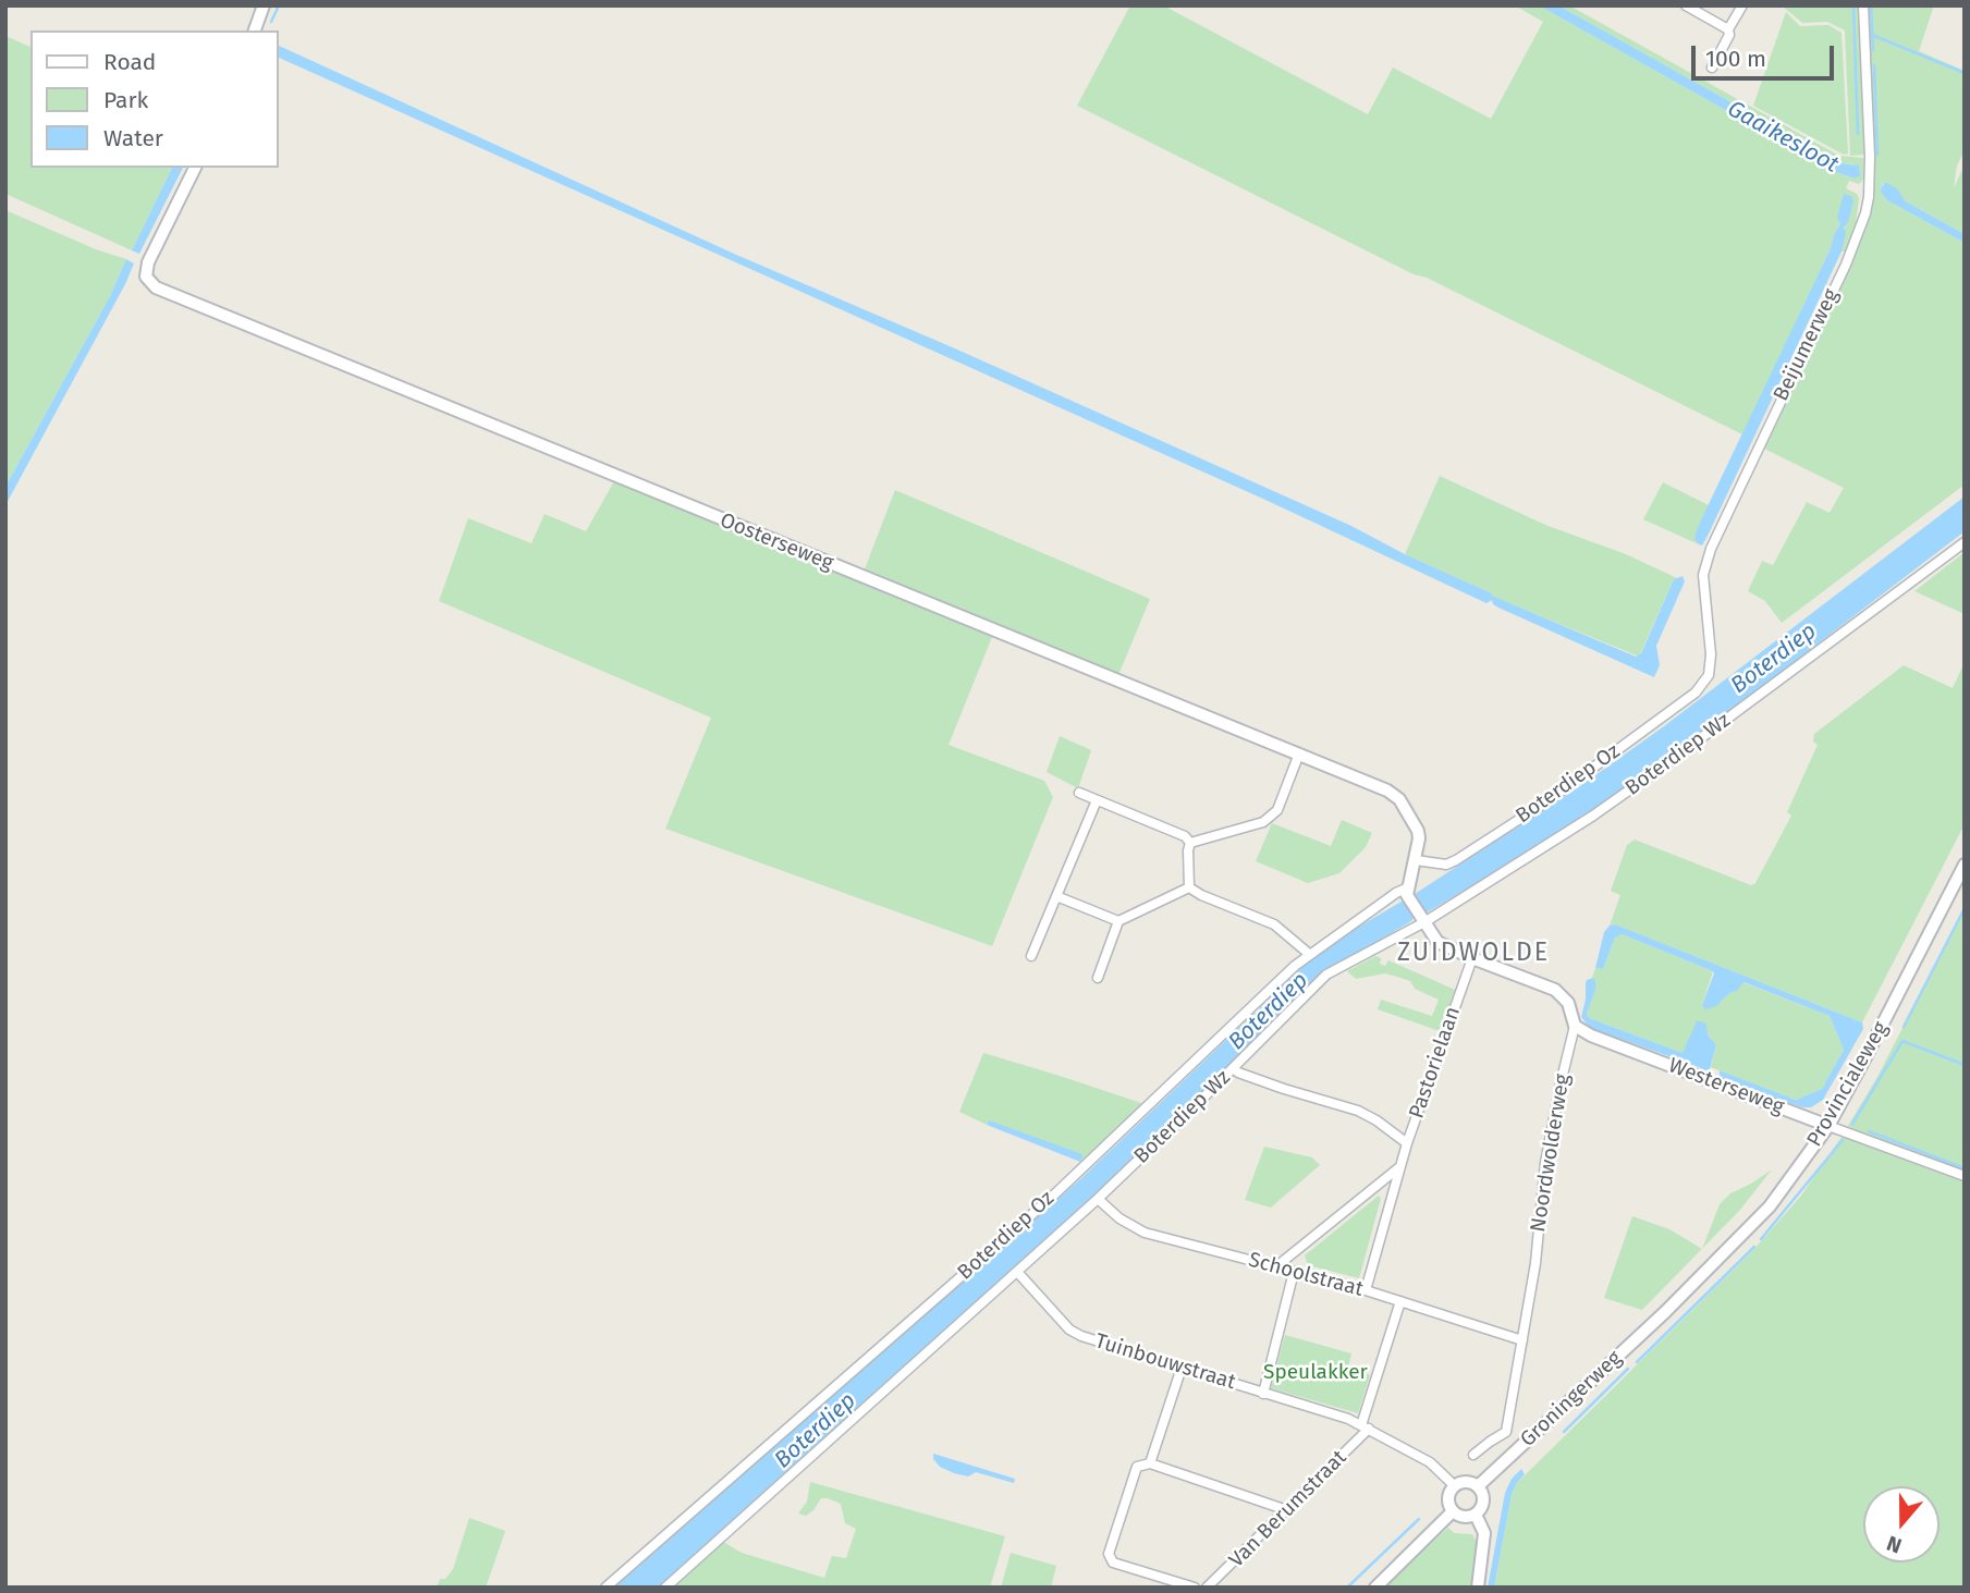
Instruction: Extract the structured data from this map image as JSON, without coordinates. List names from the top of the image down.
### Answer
{
  "streets": {
    "street": [
      "Beijumerweg",
      "Oosterseweg",
      "Boterdiep Wz",
      "Boterdiep Oz",
      "Pastorielaan",
      "Provincialeweg",
      "Westerseweg",
      "Noordwolderweg",
      "Schoolstraat",
      "Tuinbouwstraat",
      "Groningerweg",
      "Van Berumstraat"
    ]
  },
  "crossings": [
    ["Beijumerweg", "Boterdiep Oz"],
    ["Oosterseweg", "Boterdiep Oz"],
    ["Boterdiep Wz", "Schoolstraat"],
    ["Boterdiep Wz", "Tuinbouwstraat"],
    ["Pastorielaan", "Schoolstraat"],
    ["Provincialeweg", "Westerseweg"],
    ["Provincialeweg", "Groningerweg"],
    ["Westerseweg", "Noordwolderweg"],
    ["Noordwolderweg", "Schoolstraat"],
    ["Tuinbouwstraat", "Groningerweg"],
    ["Tuinbouwstraat", "Van Berumstraat"]
  ],
  "districts": ["ZUIDWOLDE"],
  "water": ["Gaaikesloot", "Boterdiep"],
  "parks": ["Speulakker"],
  "legend": ["Road", "Park", "Water"],
  "scale_bar": "100 m",
  "north": "bottom"
}
